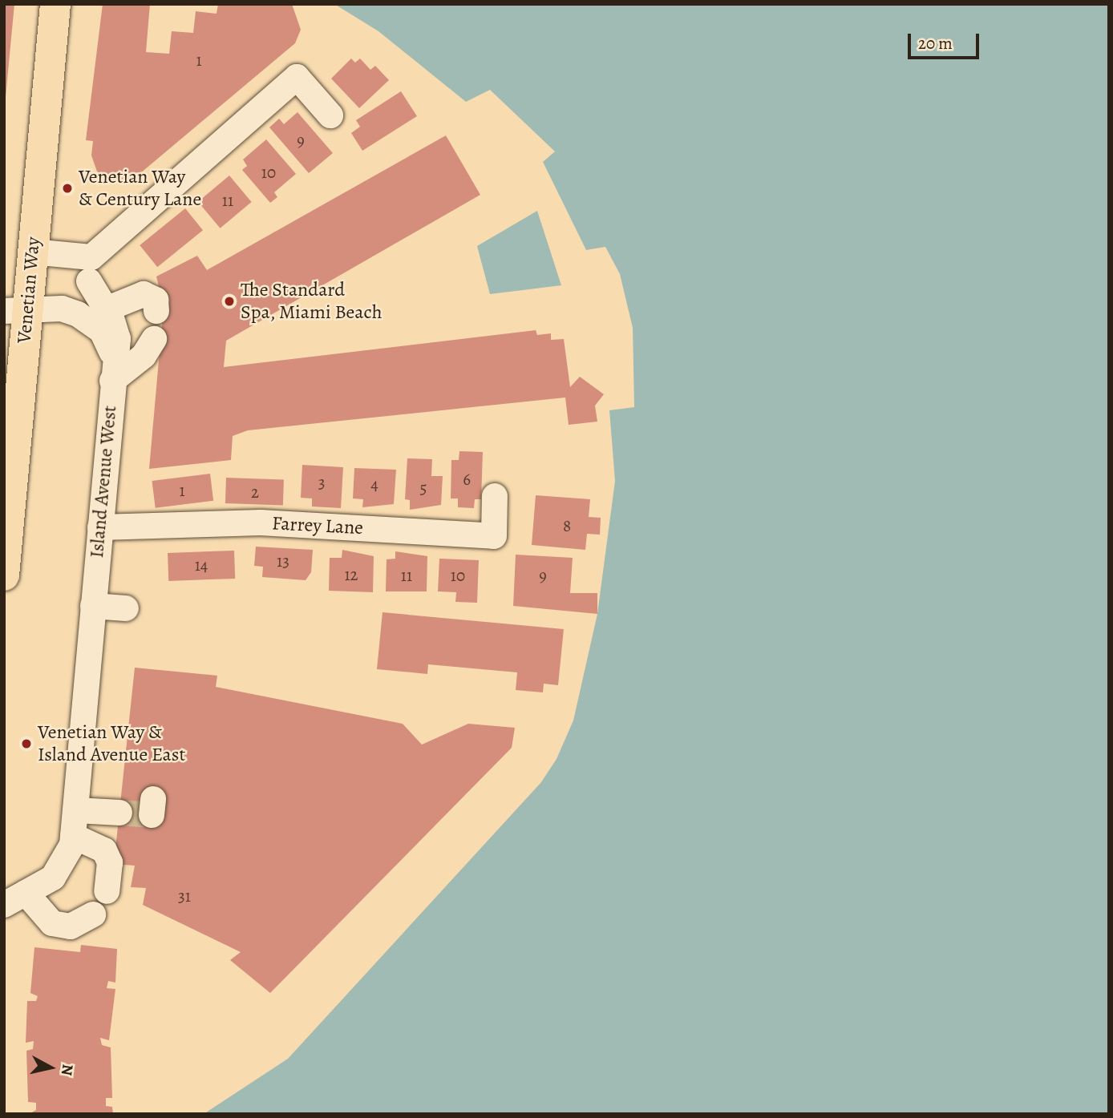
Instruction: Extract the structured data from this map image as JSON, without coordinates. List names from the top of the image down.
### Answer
{
  "streets": {
    "main road": ["Venetian Way"],
    "street": ["Island Avenue West", "Farrey Lane"]
  },
  "crossings": [
    ["Island Avenue West", "Farrey Lane"]
  ],
  "places": ["Venetian Way & Century Lane", "The Standard Spa, Miami Beach", "Venetian Way & Island Avenue East"],
  "house_numbers": [
    "1",
    "9",
    "10",
    "11",
    "6",
    "3",
    "4",
    "5",
    "1",
    "2",
    "8",
    "13",
    "14",
    "12",
    "11",
    "10",
    "9",
    "31"
  ],
  "scale_bar": "20 m",
  "north": "right"
}
